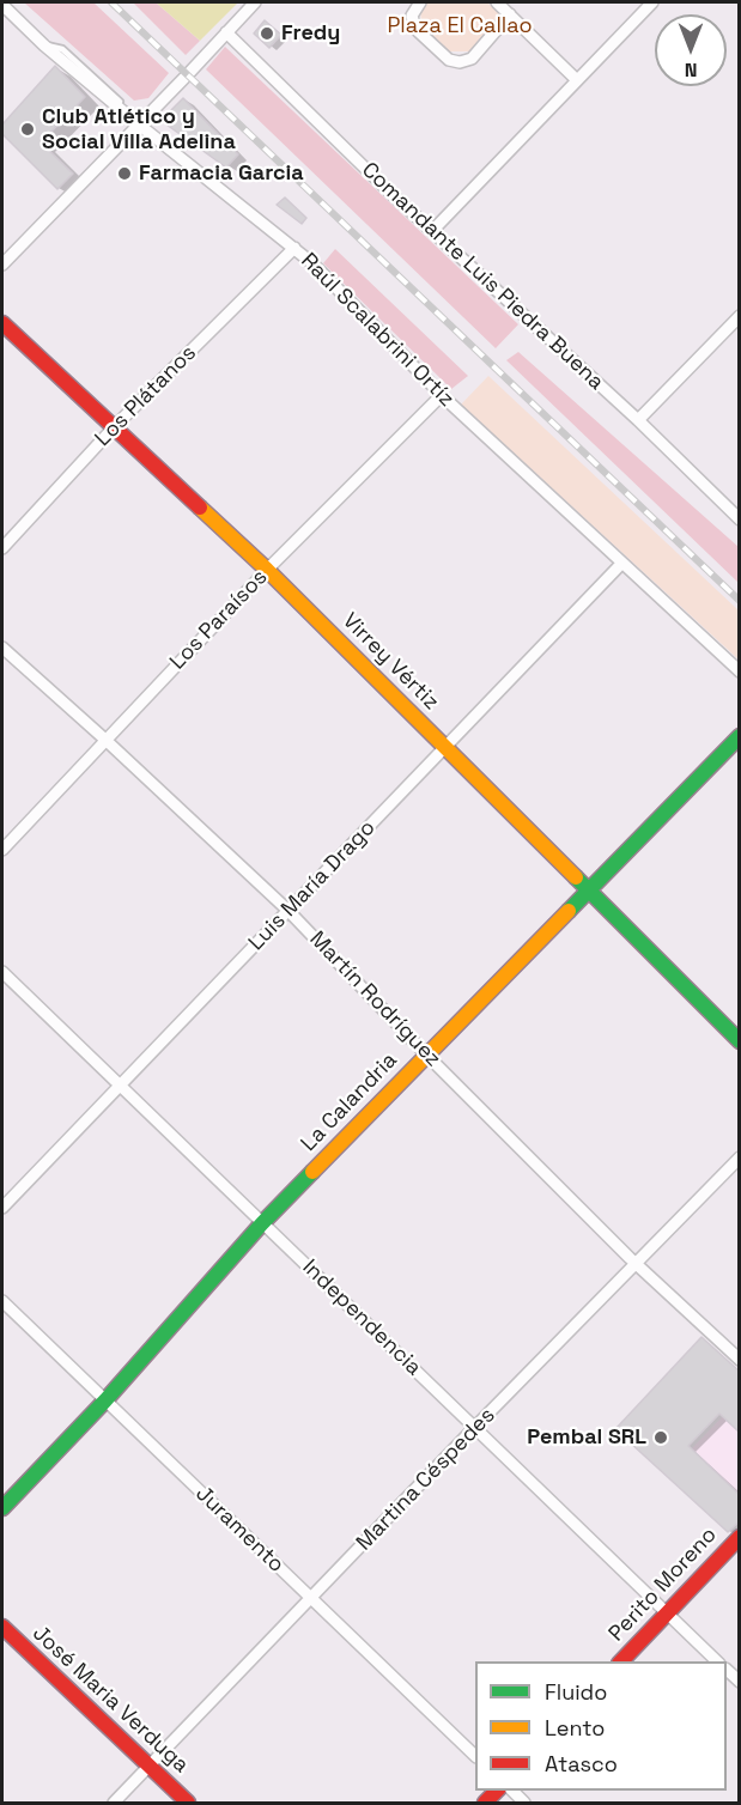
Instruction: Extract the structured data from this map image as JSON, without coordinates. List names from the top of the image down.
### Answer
{
  "streets": {
    "street": [
      "Comandante Luis Piedra Buena",
      "Raúl Scalabrini Ortíz",
      "Los Plátanos",
      "Los Paraísos",
      "Virrey Vértiz",
      "Luis María Drago",
      "Martín Rodríguez",
      "La Calandria",
      "Independencia",
      "Martina Céspedes",
      "Juramento",
      "Perito Moreno",
      "José Maria Verduga"
    ]
  },
  "crossings": [
    ["Raúl Scalabrini Ortíz", "Los Plátanos"],
    ["Raúl Scalabrini Ortíz", "Los Paraísos"],
    ["Raúl Scalabrini Ortíz", "Luis María Drago"],
    ["Los Plátanos", "Virrey Vértiz"],
    ["Los Paraísos", "Virrey Vértiz"],
    ["Los Paraísos", "Martín Rodríguez"],
    ["Virrey Vértiz", "Luis María Drago"],
    ["Virrey Vértiz", "La Calandria"],
    ["Luis María Drago", "Martín Rodríguez"],
    ["Luis María Drago", "Independencia"],
    ["Martín Rodríguez", "La Calandria"],
    ["Martín Rodríguez", "Martina Céspedes"],
    ["La Calandria", "Independencia"],
    ["La Calandria", "Juramento"],
    ["Independencia", "Martina Céspedes"],
    ["Independencia", "Perito Moreno"],
    ["Martina Céspedes", "Juramento"],
    ["Martina Céspedes", "José Maria Verduga"]
  ],
  "parks": ["Plaza El Callao"],
  "places": [
    "Fredy",
    "Club Atlético y Social Villa Adelina",
    "Farmacia Garcia",
    "Pembal SRL"
  ],
  "legend": ["Fluido", "Lento", "Atasco"],
  "north": "bottom"
}
